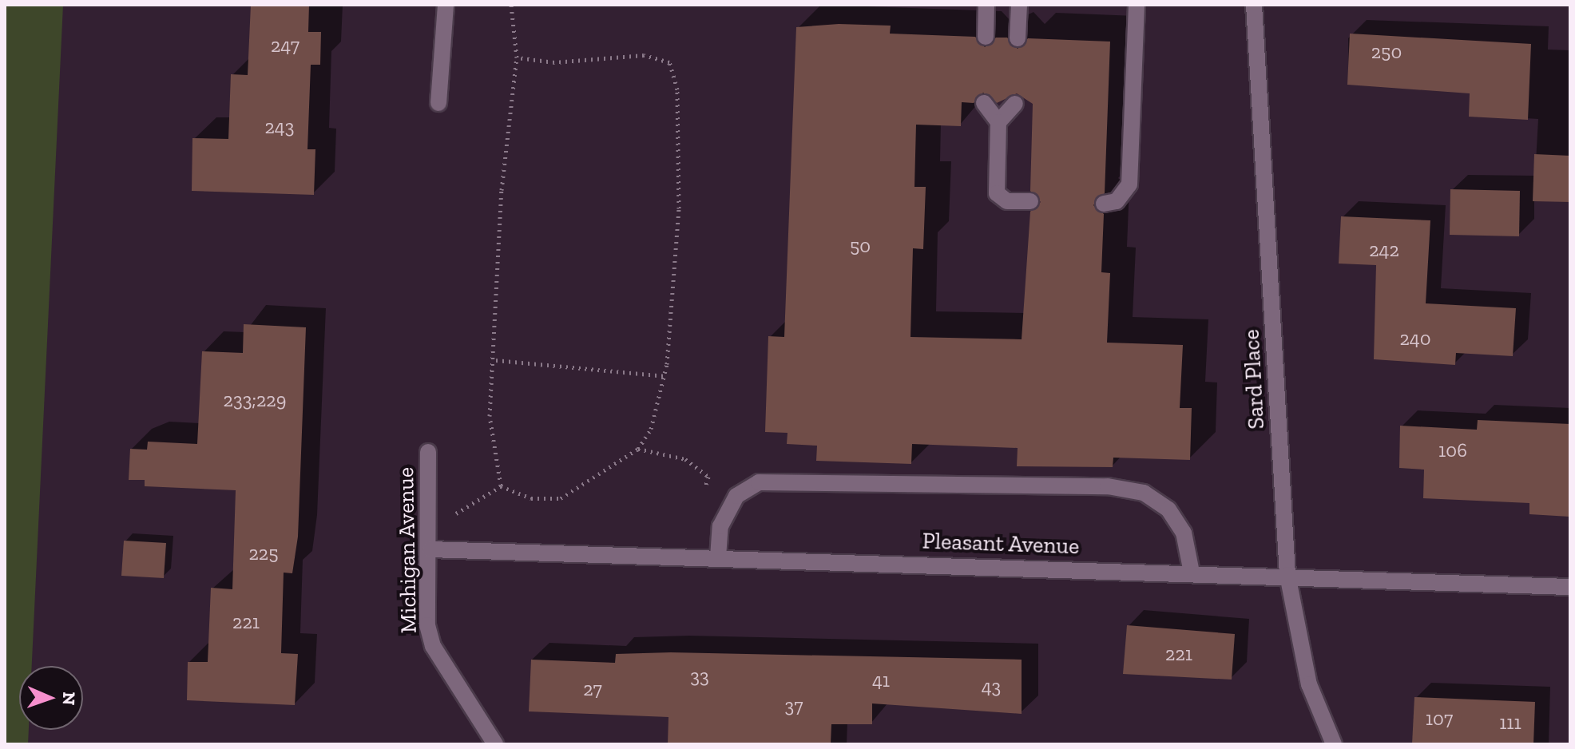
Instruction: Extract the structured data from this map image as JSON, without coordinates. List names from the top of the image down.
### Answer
{
  "streets": {
    "street": ["Sard Place", "Pleasant Avenue", "Michigan Avenue"]
  },
  "crossings": [
    ["Sard Place", "Pleasant Avenue"],
    ["Pleasant Avenue", "Michigan Avenue"]
  ],
  "house_numbers": [
    "247",
    "250",
    "243",
    "50",
    "242",
    "240",
    "233;229",
    "106",
    "225",
    "221",
    "221",
    "33",
    "41",
    "43",
    "27",
    "37",
    "107",
    "111"
  ],
  "north": "right"
}
